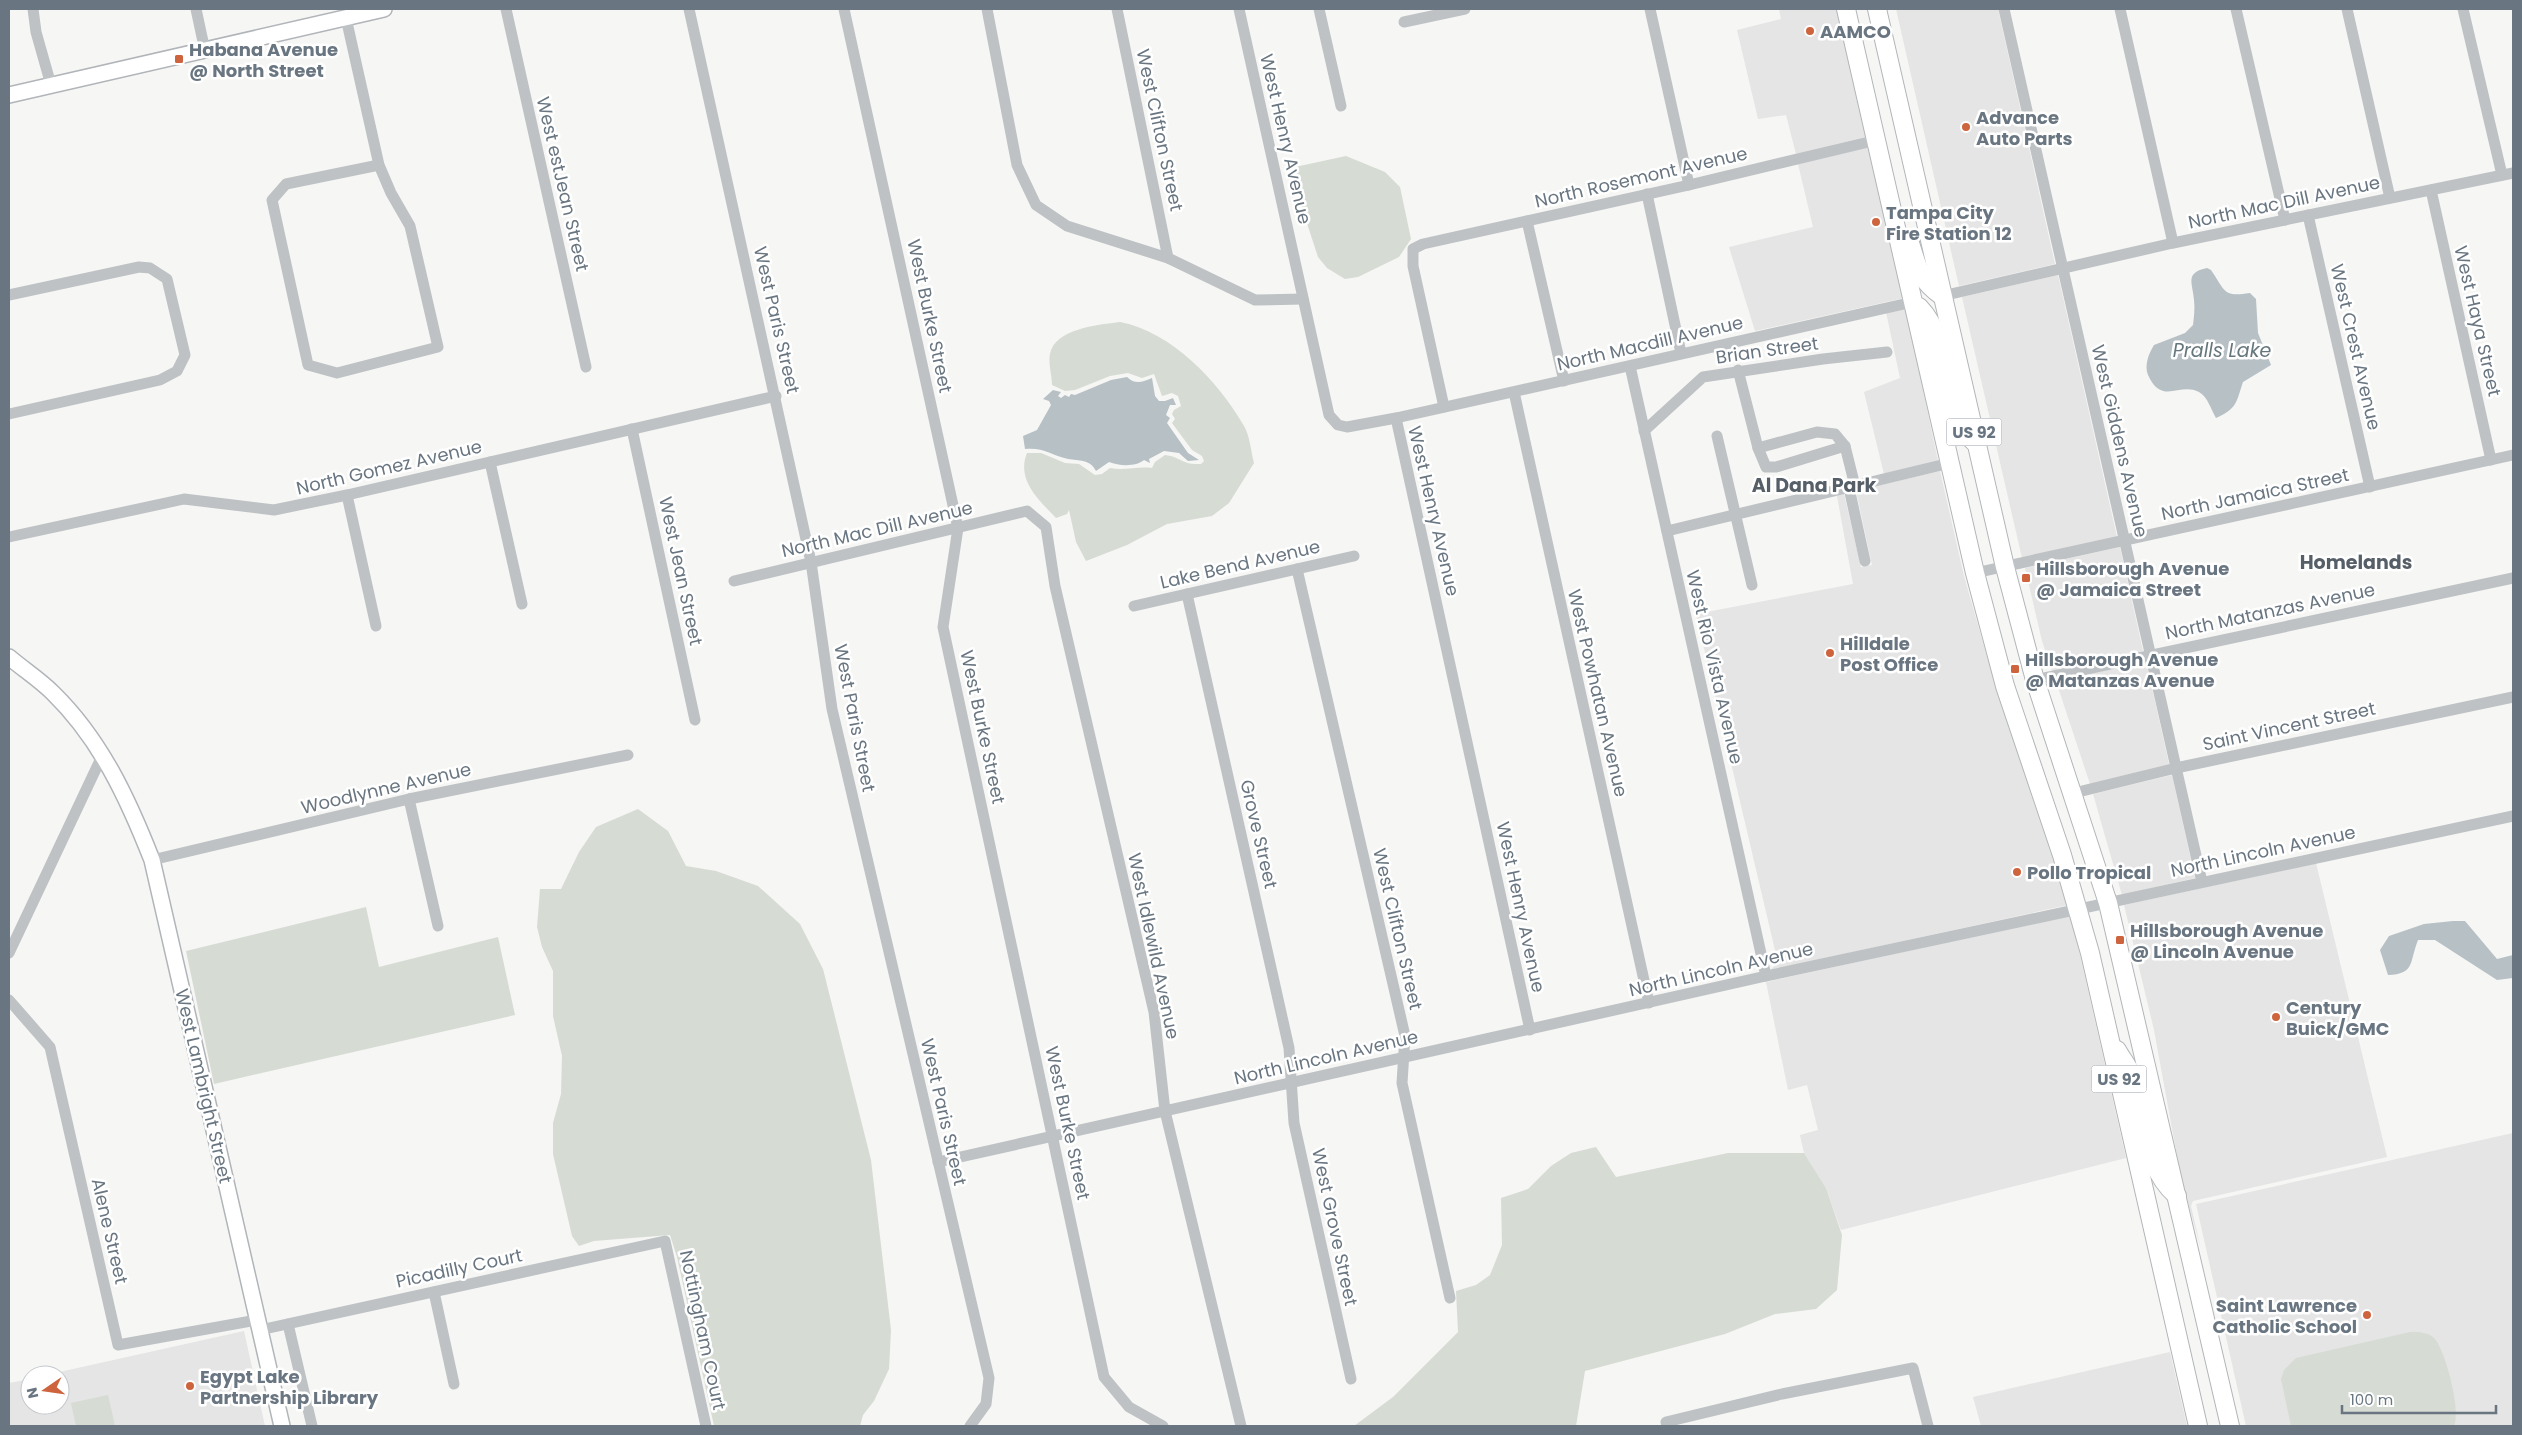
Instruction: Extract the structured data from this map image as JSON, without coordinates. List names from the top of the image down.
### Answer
{
  "streets": {
    "main road": ["US 92", "West Lambright Street"],
    "street": [
      "West Clifton Street",
      "West Henry Avenue",
      "North Rosemont Avenue",
      "West estJean Street",
      "North Mac Dill Avenue",
      "West Burke Street",
      "West Paris Street",
      "West Haya Street",
      "North Macdill Avenue",
      "West Crest Avenue",
      "Brian Street",
      "West Giddens Avenue",
      "North Gomez Avenue",
      "North Jamaica Street",
      "Lake Bend Avenue",
      "West Jean Street",
      "North Matanzas Avenue",
      "West Rio Vista Avenue",
      "West Powhatan Avenue",
      "Saint Vincent Street",
      "Woodlynne Avenue",
      "Grove Street",
      "North Lincoln Avenue",
      "West Idlewild Avenue",
      "West Grove Street",
      "Alene Street",
      "Picadilly Court",
      "Nottingham Court"
    ]
  },
  "crossings": [
    ["West Clifton Street", "Lake Bend Avenue"],
    ["West Clifton Street", "North Lincoln Avenue"],
    ["West Henry Avenue", "North Macdill Avenue"],
    ["West Henry Avenue", "North Lincoln Avenue"],
    ["North Rosemont Avenue", "North Macdill Avenue"],
    ["North Rosemont Avenue", "US 92"],
    ["North Mac Dill Avenue", "West Burke Street"],
    ["North Mac Dill Avenue", "West Paris Street"],
    ["North Mac Dill Avenue", "West Haya Street"],
    ["North Mac Dill Avenue", "West Crest Avenue"],
    ["North Mac Dill Avenue", "West Giddens Avenue"],
    ["North Mac Dill Avenue", "West Idlewild Avenue"],
    ["West Burke Street", "North Lincoln Avenue"],
    ["West Paris Street", "North Gomez Avenue"],
    ["West Paris Street", "North Lincoln Avenue"],
    ["West Haya Street", "North Jamaica Street"],
    ["North Macdill Avenue", "US 92"],
    ["North Macdill Avenue", "West Rio Vista Avenue"],
    ["North Macdill Avenue", "West Powhatan Avenue"],
    ["West Crest Avenue", "North Jamaica Street"],
    ["Brian Street", "West Rio Vista Avenue"],
    ["US 92", "North Jamaica Street"],
    ["US 92", "North Matanzas Avenue"],
    ["US 92", "Saint Vincent Street"],
    ["US 92", "North Lincoln Avenue"],
    ["West Giddens Avenue", "North Jamaica Street"],
    ["West Giddens Avenue", "North Matanzas Avenue"],
    ["West Giddens Avenue", "Saint Vincent Street"],
    ["West Giddens Avenue", "North Lincoln Avenue"],
    ["North Gomez Avenue", "West Jean Street"],
    ["Lake Bend Avenue", "Grove Street"],
    ["West Rio Vista Avenue", "North Lincoln Avenue"],
    ["West Powhatan Avenue", "North Lincoln Avenue"],
    ["Woodlynne Avenue", "West Lambright Street"],
    ["Grove Street", "North Lincoln Avenue"],
    ["Grove Street", "West Grove Street"],
    ["North Lincoln Avenue", "West Idlewild Avenue"],
    ["North Lincoln Avenue", "West Grove Street"],
    ["West Lambright Street", "Alene Street"],
    ["West Lambright Street", "Picadilly Court"],
    ["Alene Street", "Picadilly Court"],
    ["Picadilly Court", "Nottingham Court"]
  ],
  "districts": ["Al Dana Park", "Homelands"],
  "water": ["Pralls Lake"],
  "places": {
    "other": [
      "AAMCO",
      "Advance Auto Parts",
      "Tampa City Fire Station 12",
      "Hilldale Post Office",
      "Pollo Tropical",
      "Century Buick/GMC",
      "Saint Lawrence Catholic School",
      "Egypt Lake Partnership Library"
    ],
    "transit": [
      "Habana Avenue @ North Street",
      "Hillsborough Avenue @ Jamaica Street",
      "Hillsborough Avenue @ Matanzas Avenue",
      "Hillsborough Avenue @ Lincoln Avenue"
    ]
  },
  "scale_bar": "100 m",
  "north": "left"
}
